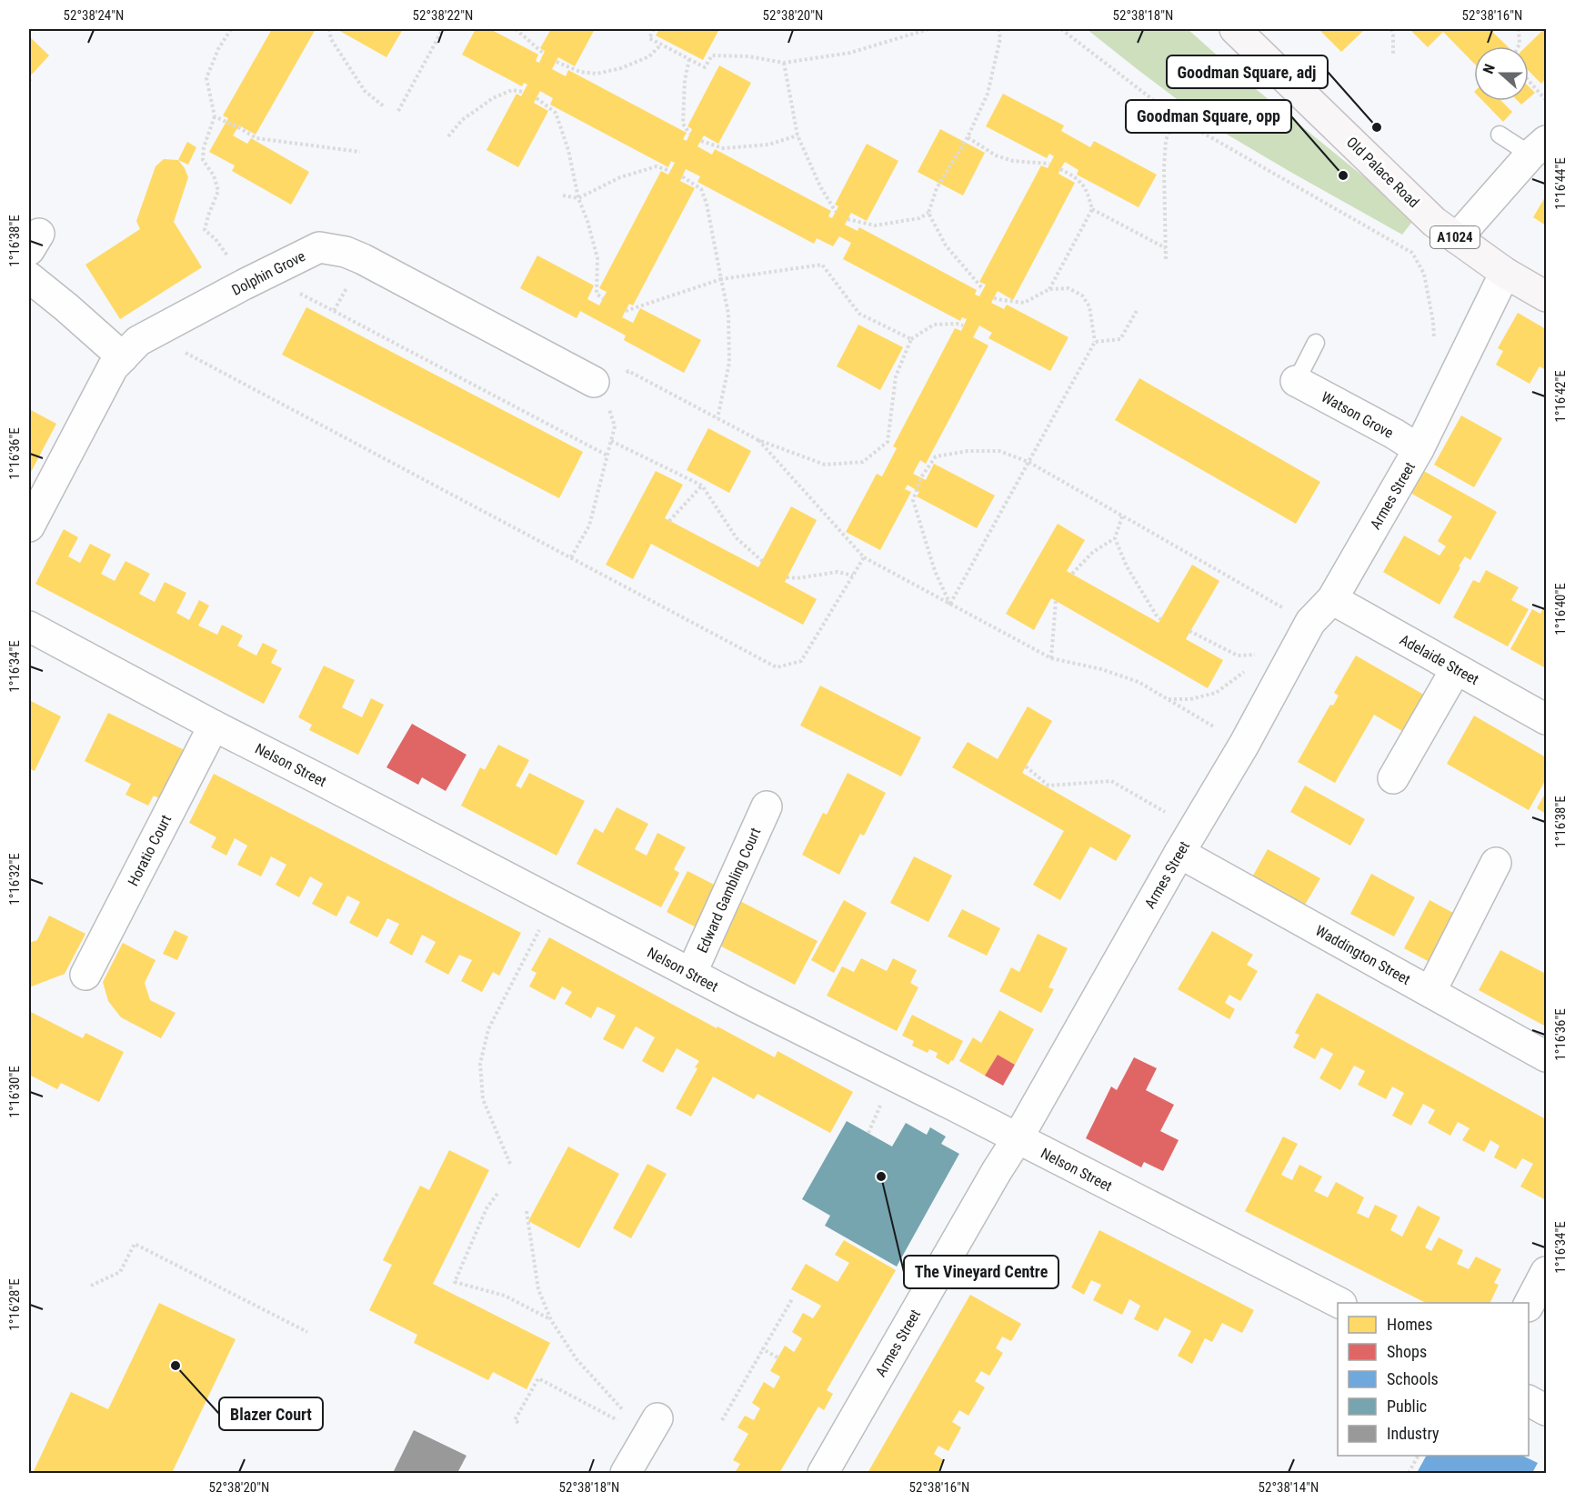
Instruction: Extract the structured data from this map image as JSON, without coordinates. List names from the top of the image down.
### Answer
{
  "streets": {
    "main road": ["Old Palace Road", "A1024"],
    "street": [
      "Dolphin Grove",
      "Watson Grove",
      "Armes Street",
      "Adelaide Street",
      "Nelson Street",
      "Horatio Court",
      "Edward Gambling Court",
      "Waddington Street"
    ]
  },
  "crossings": [
    ["Old Palace Road", "Armes Street"],
    ["Watson Grove", "Armes Street"],
    ["Armes Street", "Adelaide Street"],
    ["Armes Street", "Nelson Street"],
    ["Armes Street", "Waddington Street"],
    ["Nelson Street", "Horatio Court"],
    ["Nelson Street", "Edward Gambling Court"]
  ],
  "places": [
    "Goodman Square, adj",
    "Goodman Square, opp",
    "The Vineyard Centre",
    "Blazer Court"
  ],
  "legend": [
    "Homes",
    "Shops",
    "Schools",
    "Public",
    "Industry"
  ],
  "north": "left",
  "coordinates": [
    "52°38'24\"N",
    "52°38'22\"N",
    "52°38'20\"N",
    "52°38'18\"N",
    "52°38'16\"N",
    "1°16'44\"E",
    "1°16'38\"E",
    "1°16'42\"E",
    "1°16'36\"E",
    "1°16'40\"E",
    "1°16'34\"E",
    "1°16'32\"E",
    "1°16'30\"E",
    "1°16'28\"E",
    "52°38'14\"N"
  ]
}
